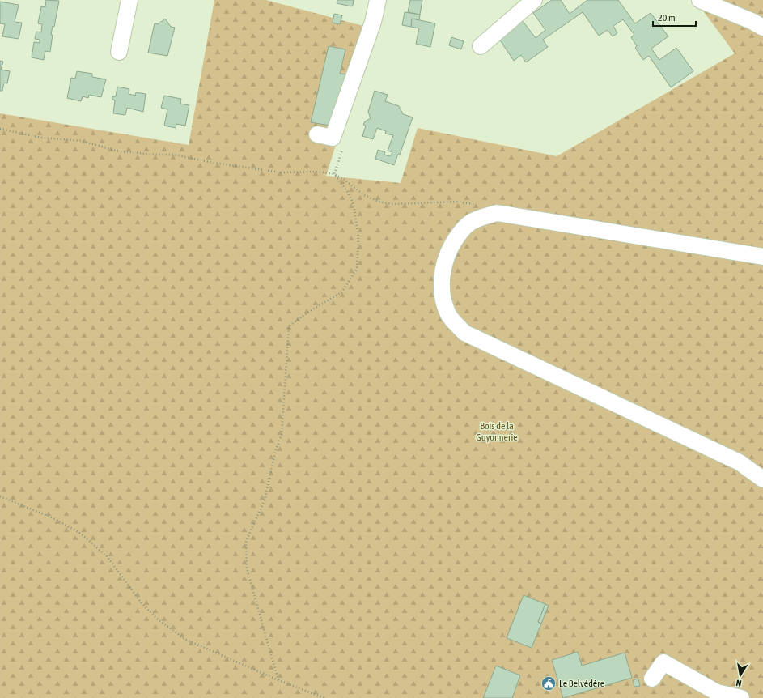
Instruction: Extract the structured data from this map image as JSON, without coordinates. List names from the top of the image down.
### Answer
{
  "parks": ["Bois de la Guyonnerie"],
  "places": {
    "public building": ["Le Belvédère"]
  },
  "scale_bar": "20 m",
  "north": "bottom"
}
